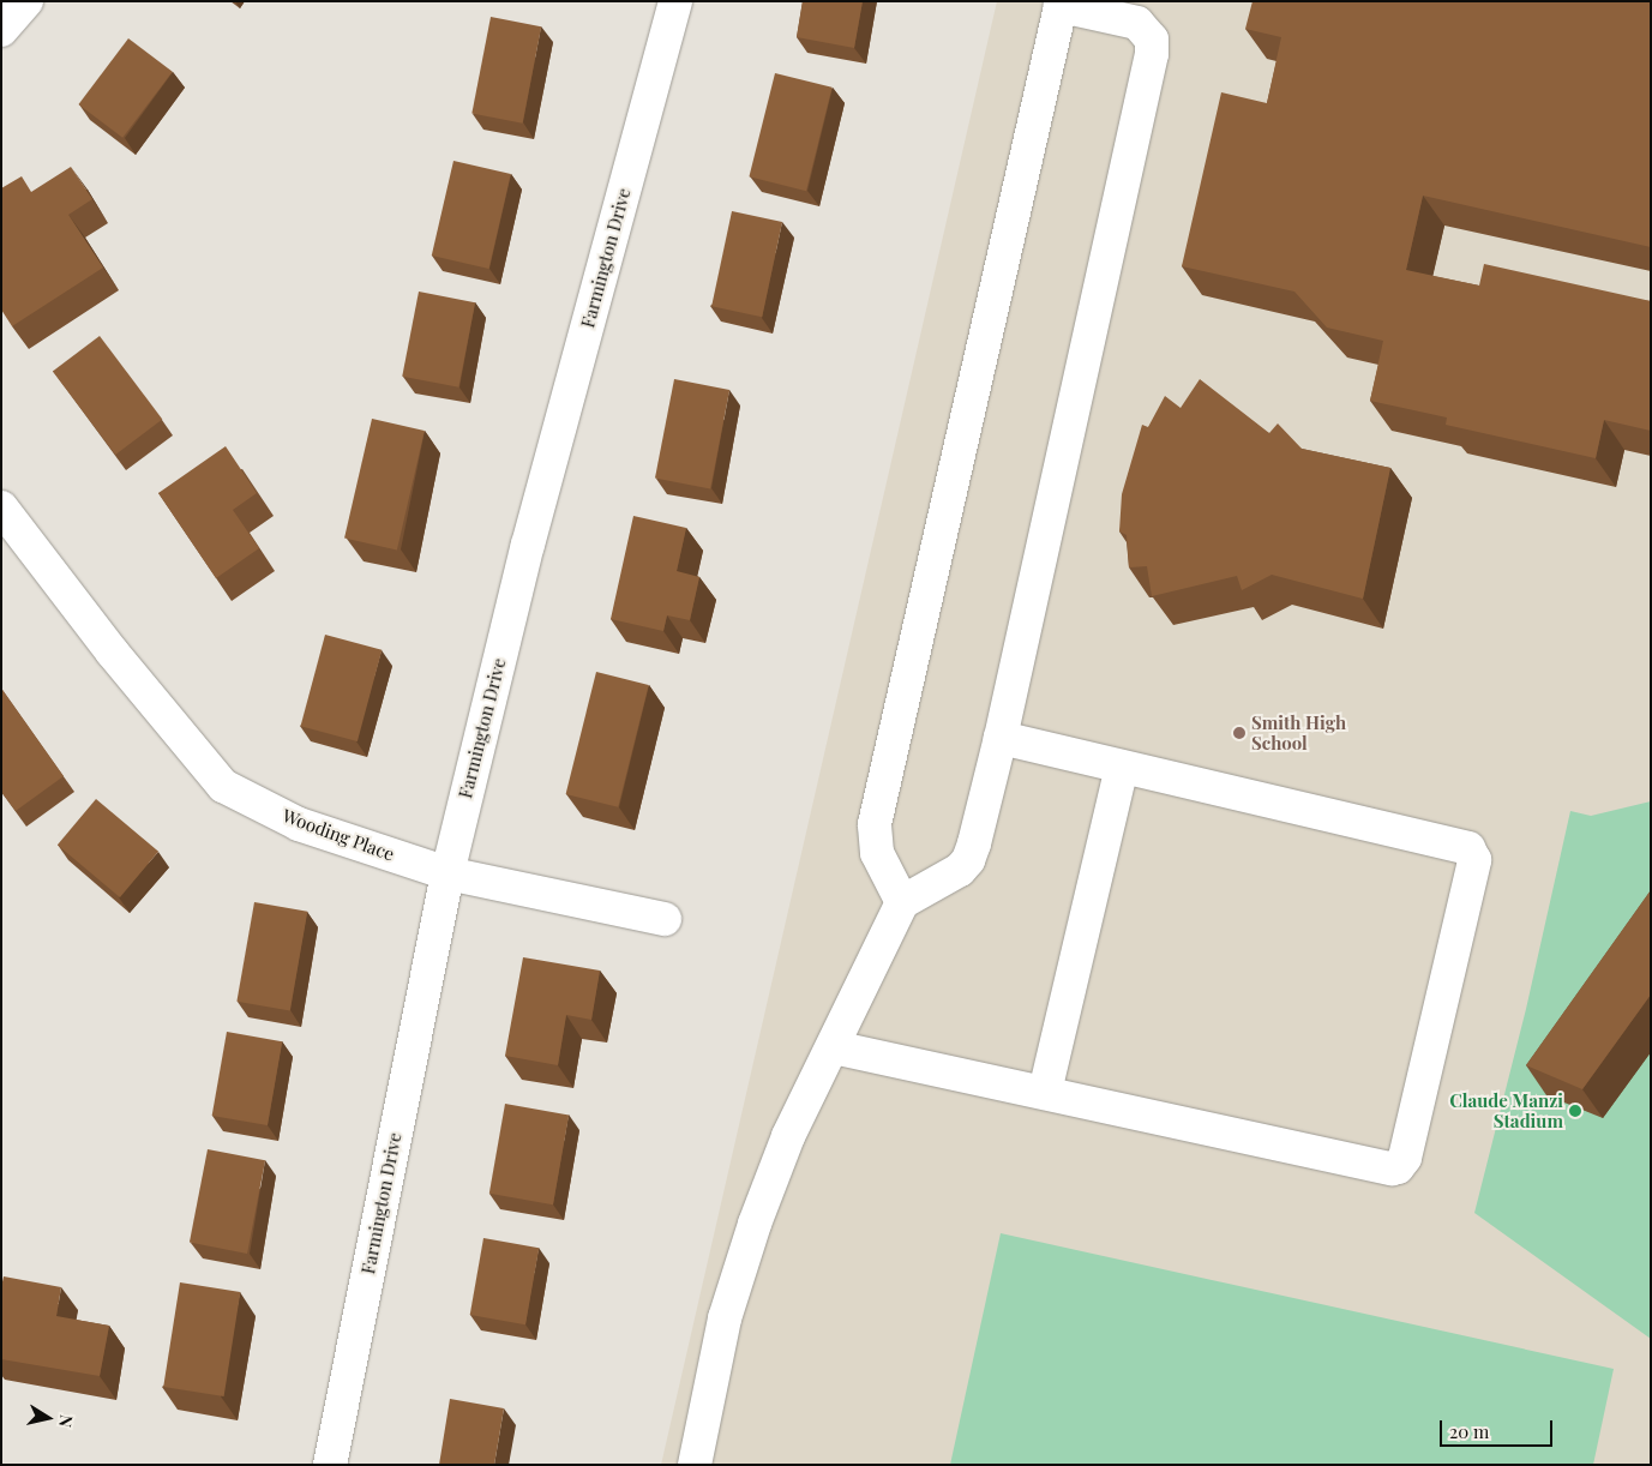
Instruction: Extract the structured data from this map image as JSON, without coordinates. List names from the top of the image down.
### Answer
{
  "streets": {
    "street": ["Farmington Drive", "Wooding Place"]
  },
  "crossings": [
    ["Farmington Drive", "Wooding Place"]
  ],
  "places": ["Smith High School", "Claude Manzi Stadium"],
  "scale_bar": "20 m",
  "north": "right"
}
